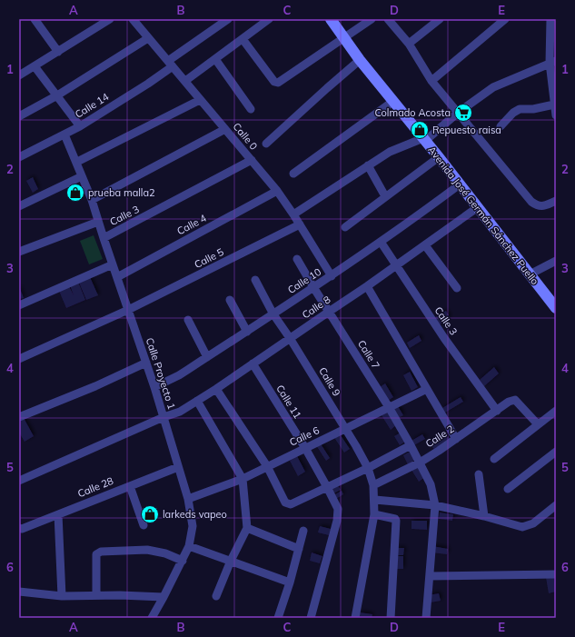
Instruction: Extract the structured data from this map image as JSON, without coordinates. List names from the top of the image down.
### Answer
{
  "streets": {
    "main road": ["Avenida José Germán Sánchez Puello"],
    "street": [
      "Calle 14",
      "Calle 0",
      "Calle 3",
      "Calle 4",
      "Calle 5",
      "Calle 10",
      "Calle 8",
      "Calle 7",
      "Calle Proyecto 1",
      "Calle 9",
      "Calle 11",
      "Calle 6",
      "Calle 2",
      "Calle 28"
    ]
  },
  "crossings": [
    ["Calle 14", "Calle 0"],
    ["Calle 14", "Calle Proyecto 1"],
    ["Calle 0", "Calle 3"],
    ["Calle 0", "Calle 4"],
    ["Calle 0", "Calle 5"],
    ["Calle 0", "Calle 10"],
    ["Calle 3", "Calle 10"],
    ["Calle 3", "Calle 8"],
    ["Calle 3", "Calle Proyecto 1"],
    ["Calle 3", "Calle 2"],
    ["Avenida José Germán Sánchez Puello", "Calle 10"],
    ["Avenida José Germán Sánchez Puello", "Calle 8"],
    ["Calle 4", "Calle Proyecto 1"],
    ["Calle 5", "Calle Proyecto 1"],
    ["Calle 10", "Calle 7"],
    ["Calle 10", "Calle Proyecto 1"],
    ["Calle 10", "Calle 9"],
    ["Calle 8", "Calle 7"],
    ["Calle 8", "Calle Proyecto 1"],
    ["Calle 8", "Calle 9"],
    ["Calle 8", "Calle 11"],
    ["Calle 7", "Calle 6"],
    ["Calle 7", "Calle 2"],
    ["Calle Proyecto 1", "Calle 6"],
    ["Calle Proyecto 1", "Calle 28"],
    ["Calle 9", "Calle 6"],
    ["Calle 9", "Calle 2"],
    ["Calle 11", "Calle 6"]
  ],
  "places": {
    "supermarket": ["Colmado Acosta"],
    "shop": ["Repuesto raisa", "prueba malla2", "larkeds vapeo"]
  },
  "grid": {
    "columns": [
      "A",
      "B",
      "C",
      "D",
      "E"
    ],
    "rows": [
      "1",
      "2",
      "3",
      "4",
      "5",
      "6"
    ]
  }
}
